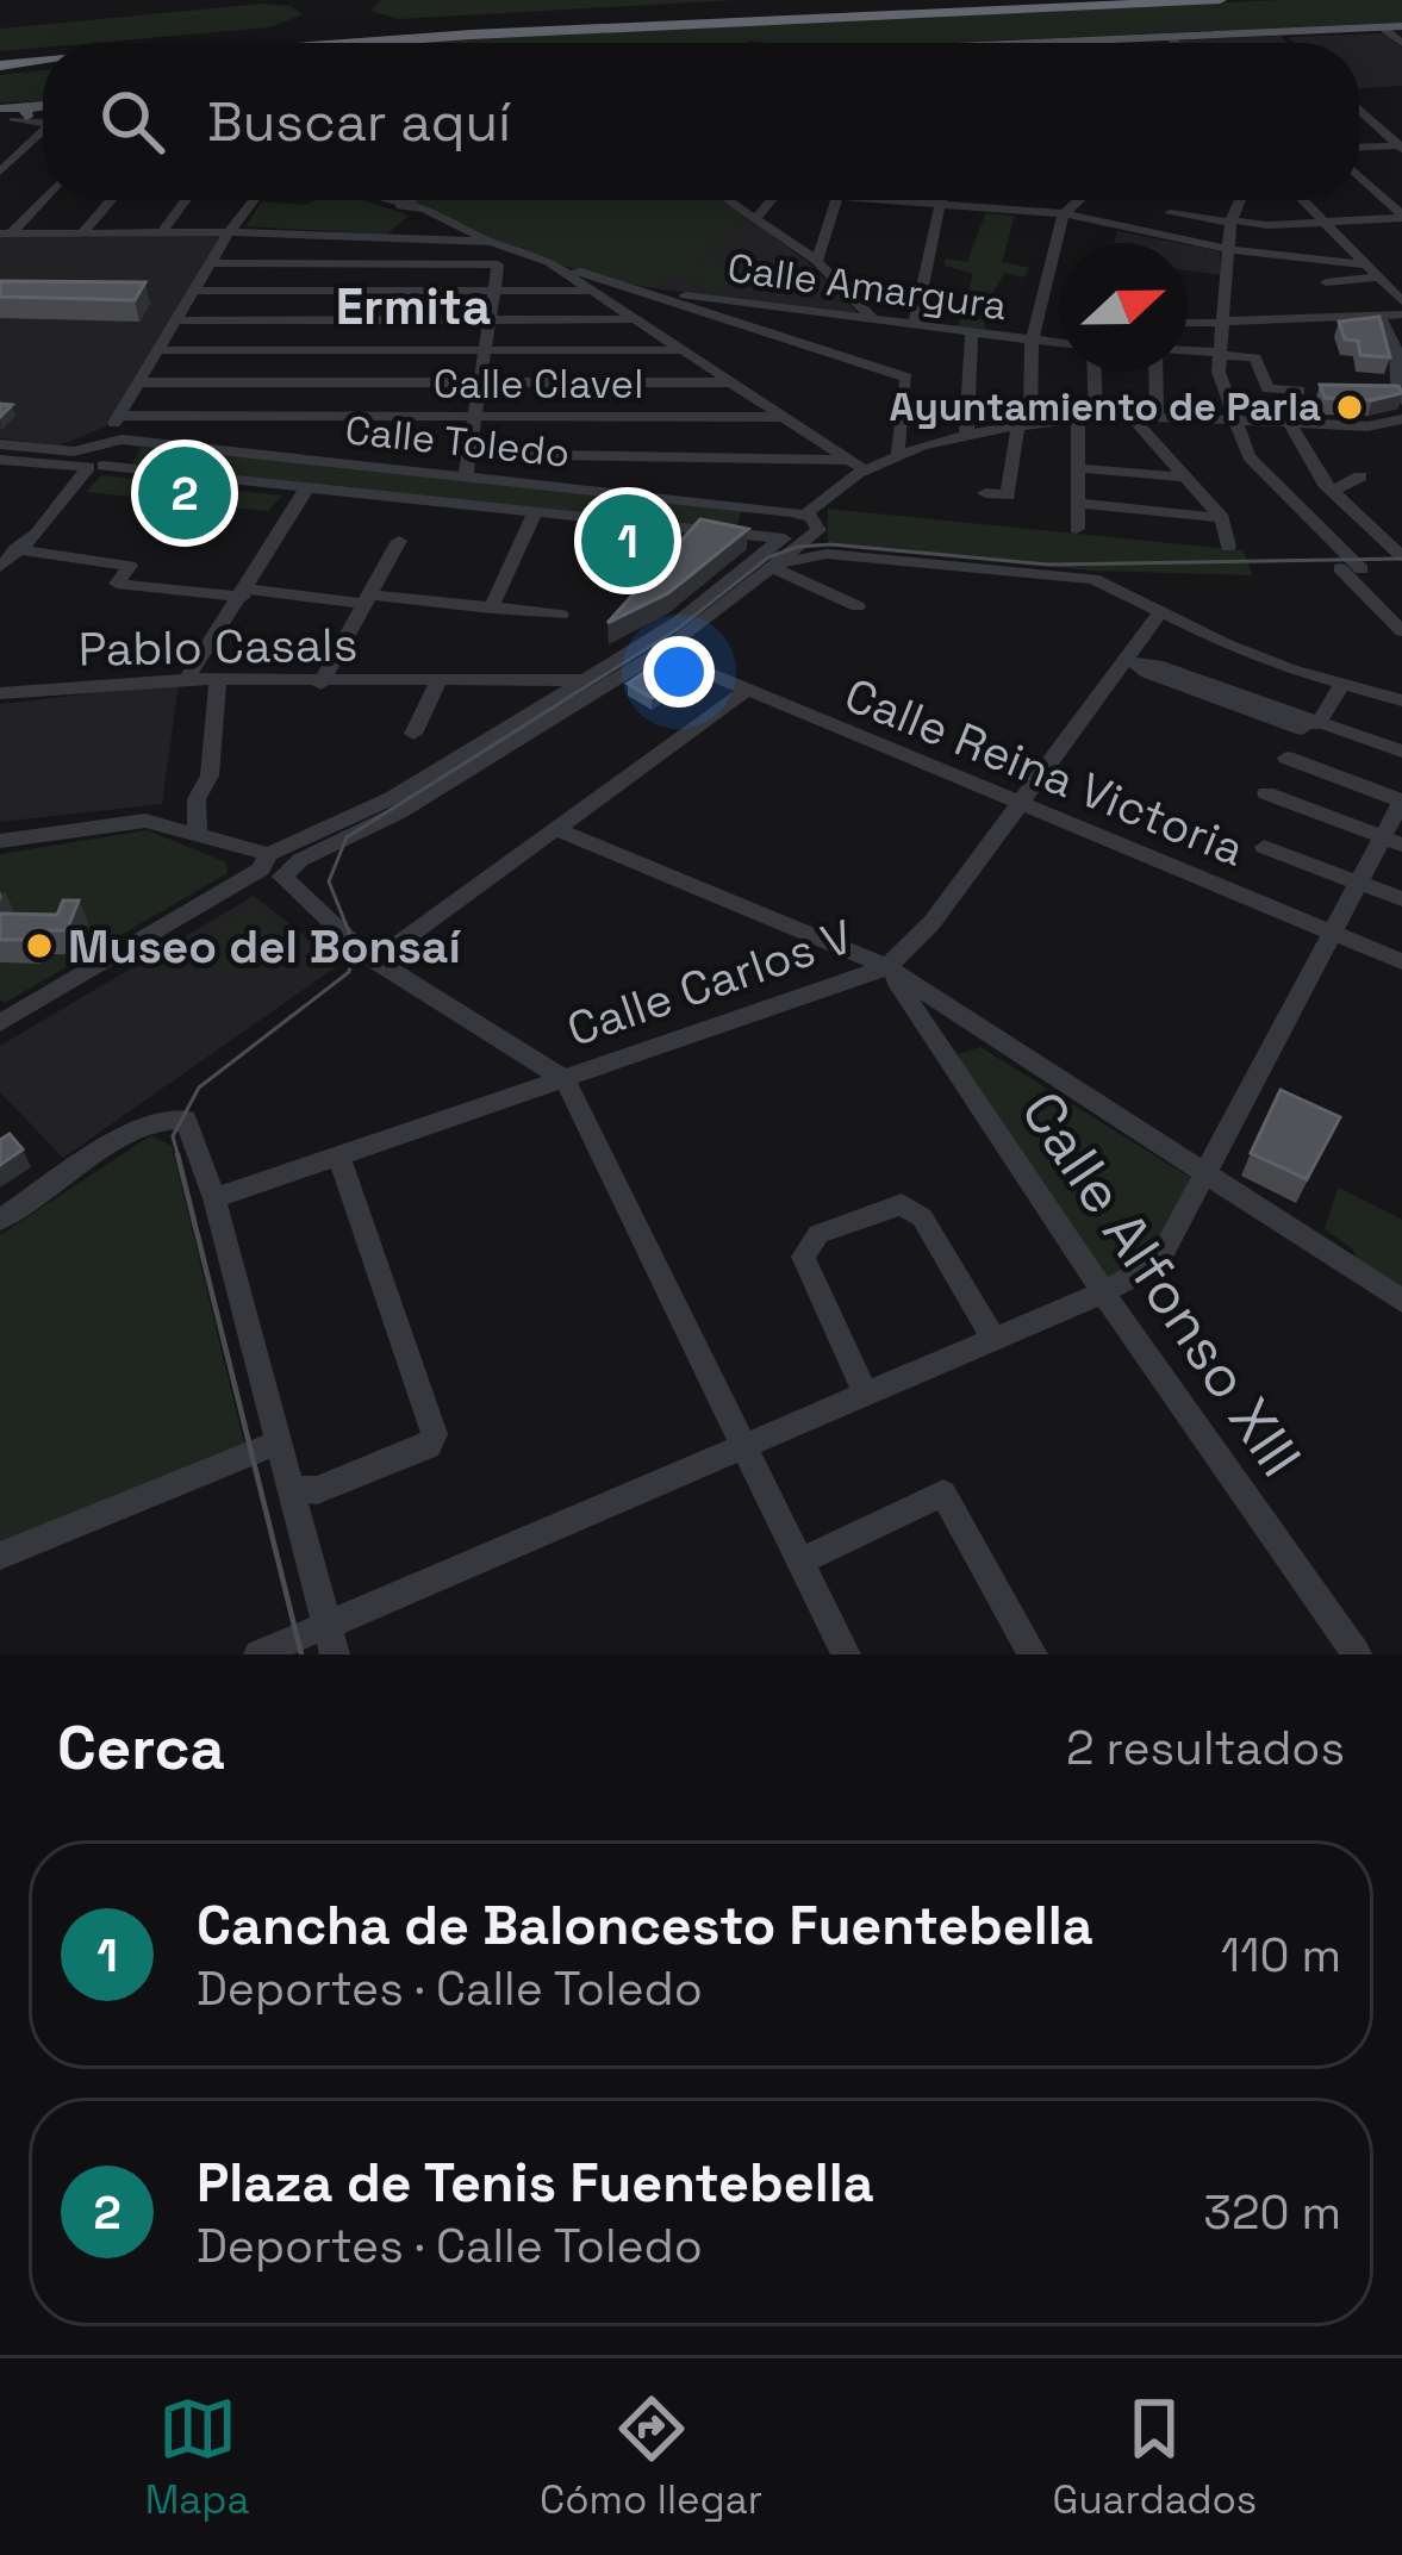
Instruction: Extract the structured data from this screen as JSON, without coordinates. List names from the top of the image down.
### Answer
{
  "streets": {
    "street": [
      "Calle Amargura",
      "Calle Clavel",
      "Calle Toledo",
      "Pablo Casals",
      "Calle Reina Victoria",
      "Calle Carlos V",
      "Calle Alfonso XIII"
    ]
  },
  "crossings": [
    ["Calle Reina Victoria", "Calle Carlos V"],
    ["Calle Carlos V", "Calle Alfonso XIII"]
  ],
  "districts": ["Ermita"],
  "places": ["Ayuntamiento de Parla", "Museo del Bonsaí"],
  "north": "right",
  "page": {
    "search": "Buscar aquí",
    "pins": ["2", "1"],
    "heading": ["Cerca", "2 resultados"],
    "list": [
      {
        "mark": "1",
        "name": "Cancha de Baloncesto Fuentebella",
        "note": "Deportes · Calle Toledo",
        "value": "110 m"
      },
      {
        "mark": "2",
        "name": "Plaza de Tenis Fuentebella",
        "note": "Deportes · Calle Toledo",
        "value": "320 m"
      }
    ],
    "nav": ["Mapa", "Cómo llegar", "Guardados"]
  }
}
